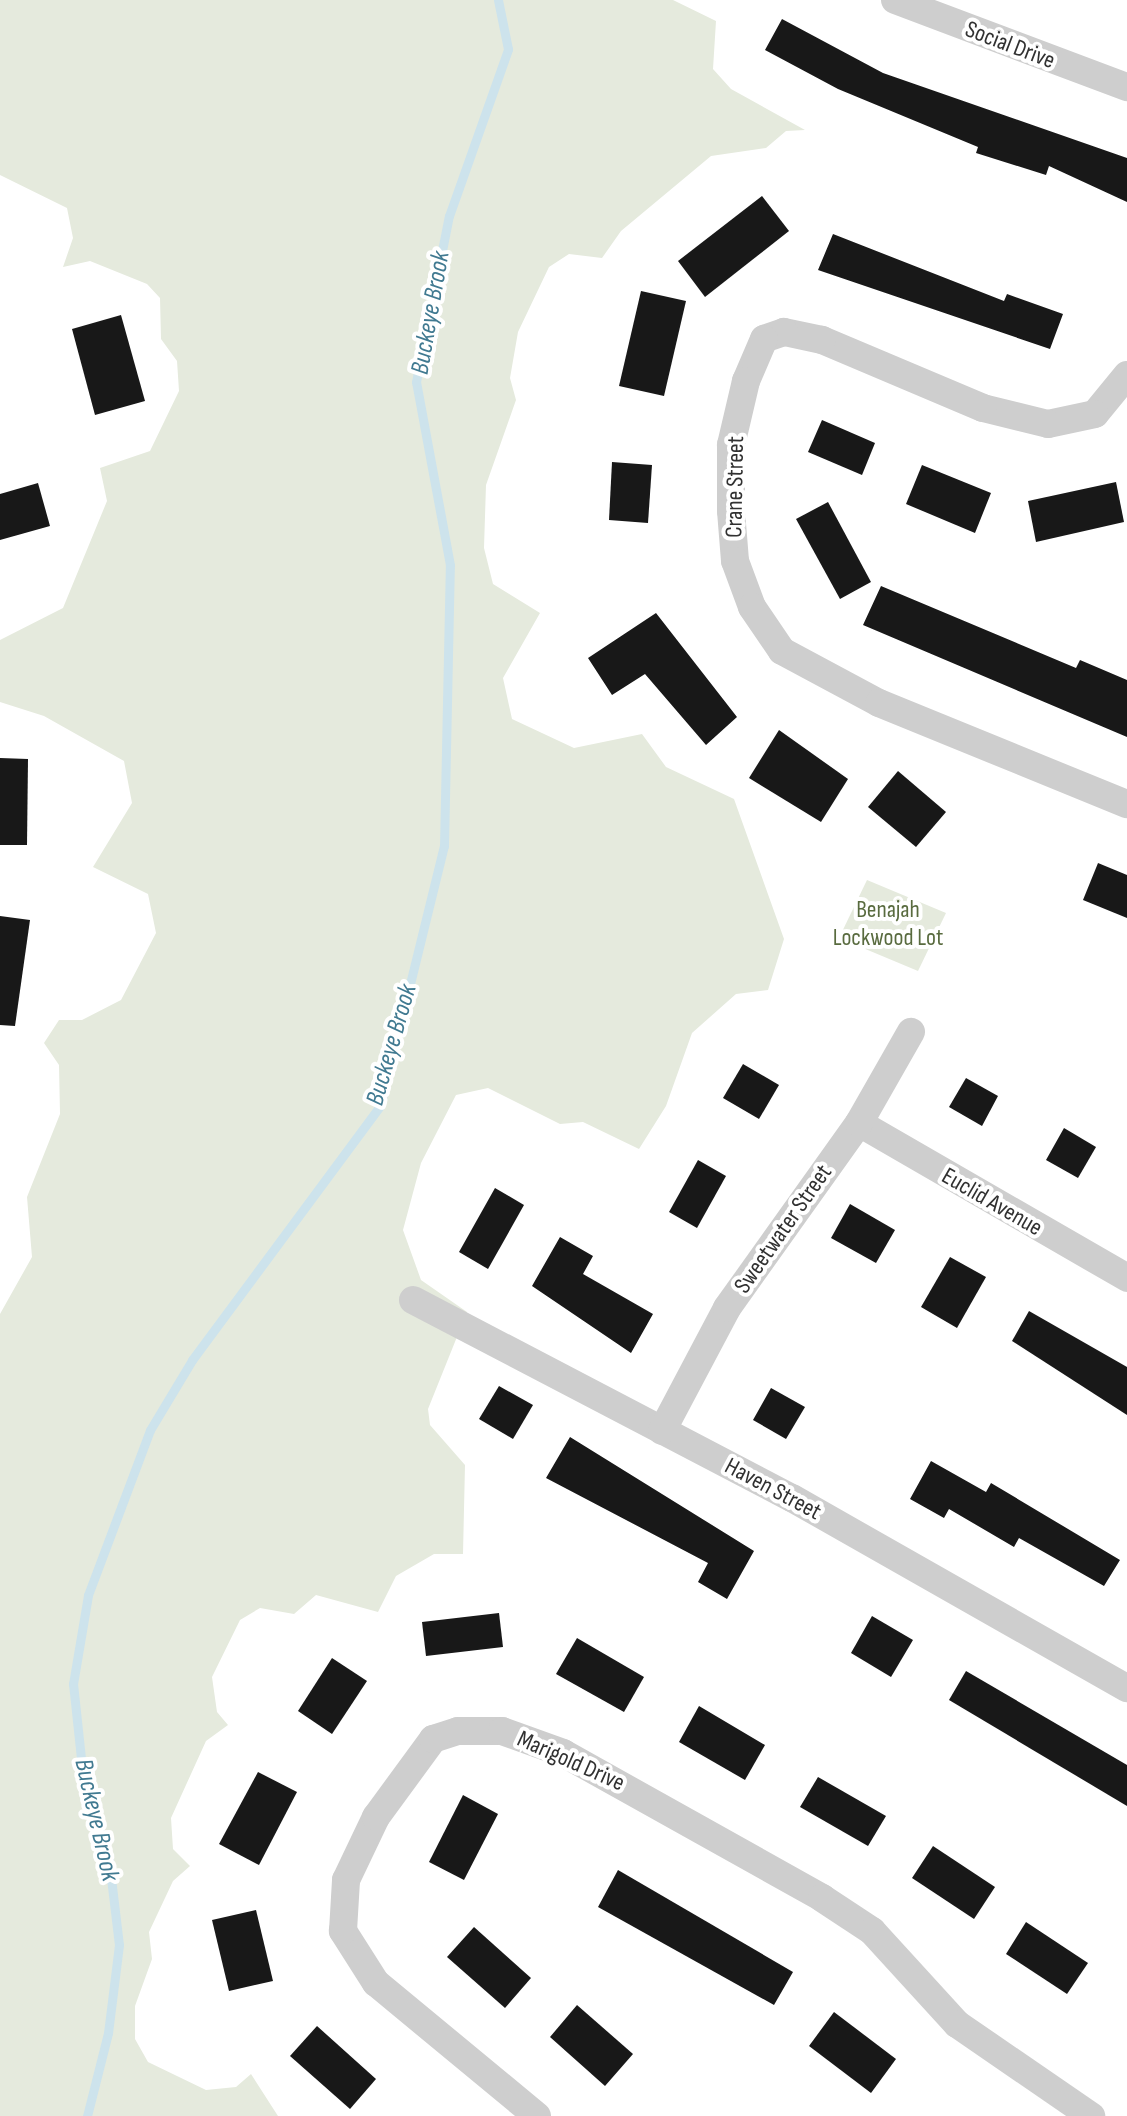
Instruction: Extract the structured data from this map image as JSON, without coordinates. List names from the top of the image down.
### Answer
{
  "streets": {
    "street": [
      "Social Drive",
      "Crane Street",
      "Euclid Avenue",
      "Sweetwater Street",
      "Haven Street",
      "Marigold Drive"
    ]
  },
  "crossings": [
    ["Euclid Avenue", "Sweetwater Street"],
    ["Sweetwater Street", "Haven Street"]
  ],
  "water": ["Buckeye Brook"],
  "parks": ["Benajah Lockwood Lot"]
}
